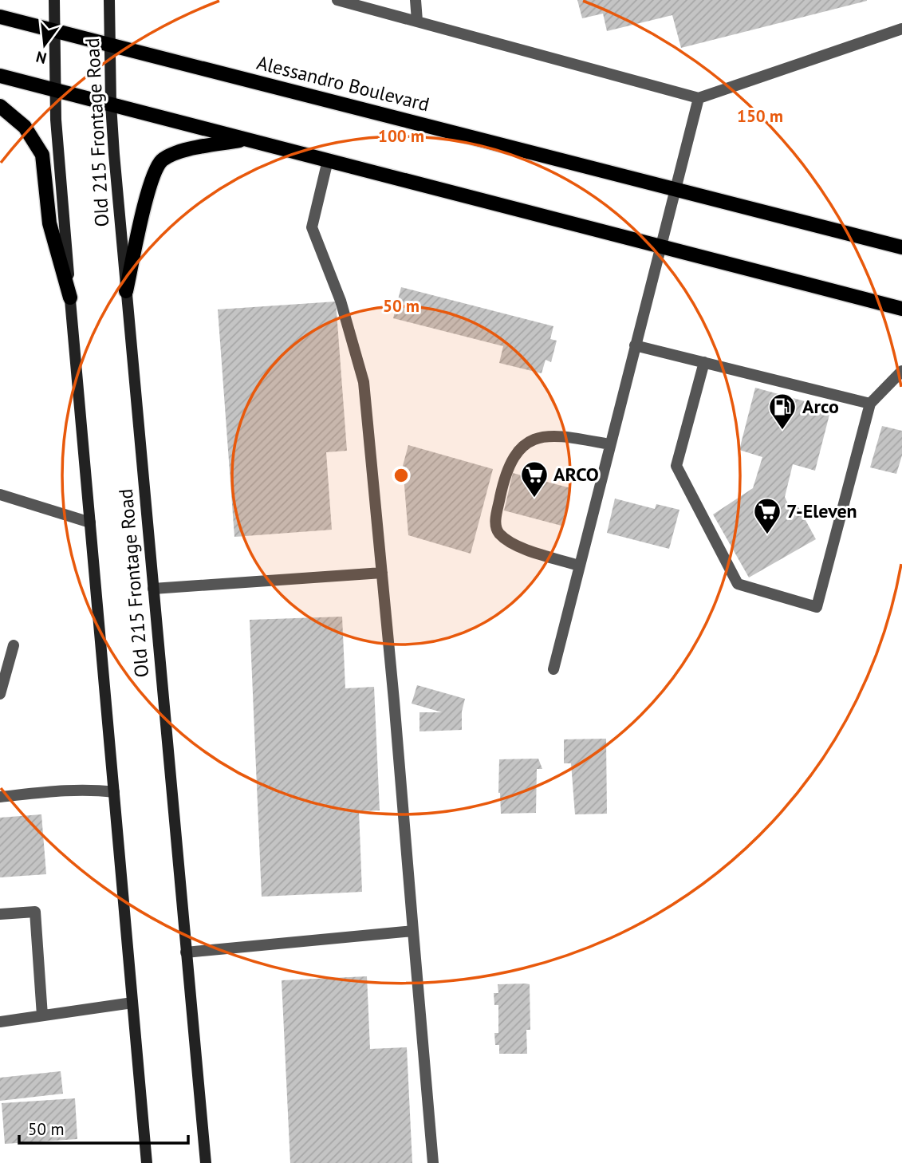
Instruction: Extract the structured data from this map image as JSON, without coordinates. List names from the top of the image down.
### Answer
{
  "streets": {
    "main road": ["Alessandro Boulevard"],
    "street": ["Old 215 Frontage Road"]
  },
  "crossings": [
    ["Alessandro Boulevard", "Old 215 Frontage Road"]
  ],
  "places": {
    "fuel station": ["Arco"],
    "supermarket": ["ARCO", "7-Eleven"]
  },
  "scale_bar": "50 m",
  "north": "bottom",
  "rings": ["150 m", "100 m", "50 m"]
}
